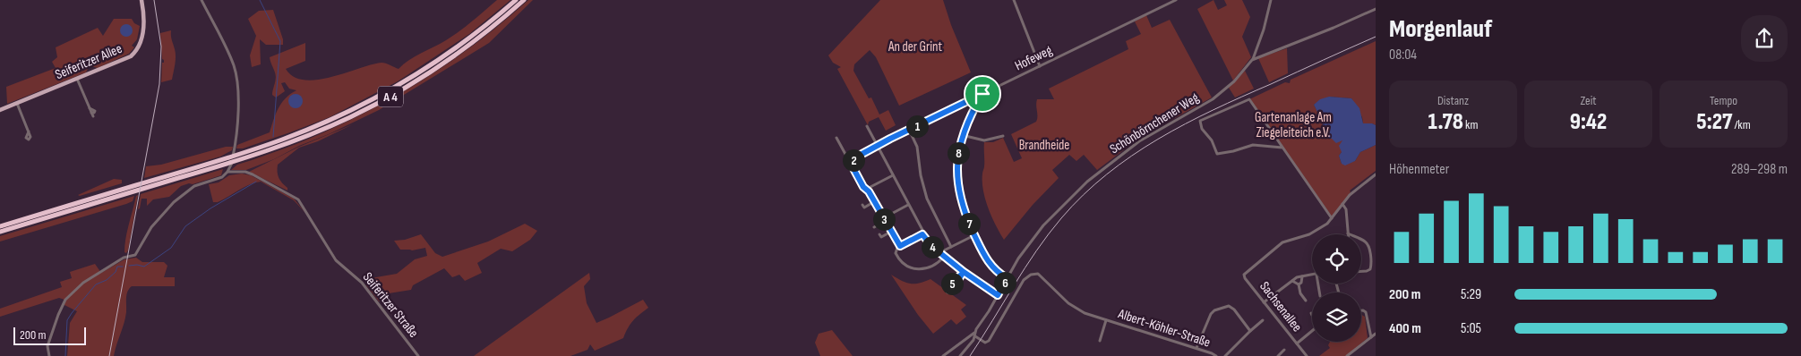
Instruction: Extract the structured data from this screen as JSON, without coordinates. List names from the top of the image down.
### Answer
{
  "streets": {
    "highway": ["A 4"],
    "main road": ["Seiferitzer Allee"],
    "street": [
      "Hofeweg",
      "Schönbörnchener Weg",
      "Seiferitzer Straße",
      "Sachsenallee",
      "Albert-Köhler-Straße"
    ]
  },
  "crossings": [
    ["Schönbörnchener Weg", "Albert-Köhler-Straße"]
  ],
  "parks": ["An der Grint", "Gartenanlage Am Ziegeleiteich e.V.", "Brandheide"],
  "scale_bar": "200 m",
  "page": {
    "heading": ["Morgenlauf", "08:04"],
    "stats": [
      ["Distanz", "1.78 km"],
      ["Zeit", "9:42"],
      ["Tempo", "5:27 /km"]
    ],
    "pins": [
      "1",
      "8",
      "2",
      "3",
      "7",
      "4",
      "6",
      "5"
    ],
    "chart": ["Höhenmeter", "289–298 m"],
    "list": [
      {
        "name": "200 m",
        "note": "5:29"
      },
      {
        "name": "400 m",
        "note": "5:05"
      }
    ],
    "scale": "200 m"
  }
}
